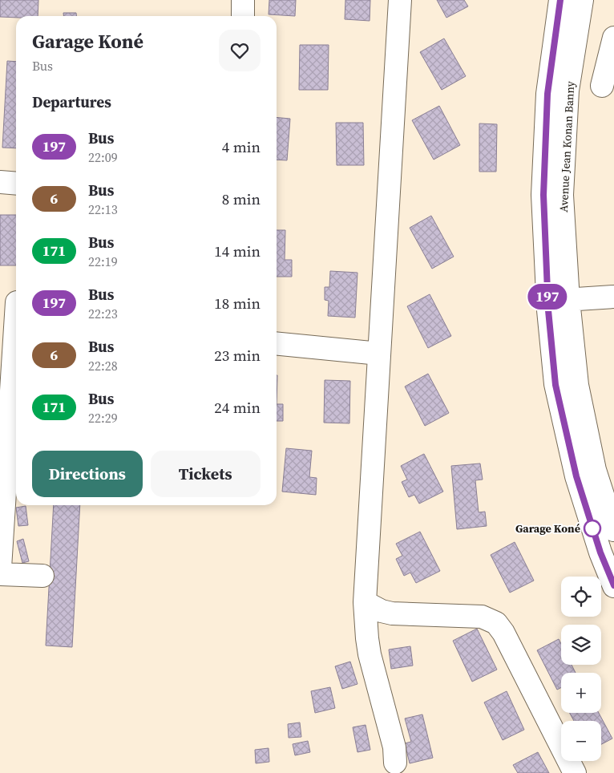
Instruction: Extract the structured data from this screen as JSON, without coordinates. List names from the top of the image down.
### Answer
{
  "streets": {
    "street": ["Avenue Jean Konan Banny"]
  },
  "places": ["Garage Koné"],
  "lines": ["bus line 197"],
  "page": {
    "on_map": "197",
    "heading": [
      ["Garage Koné", "Bus"],
      "Departures"
    ],
    "list": [
      {
        "mark": "197",
        "name": "Bus",
        "note": "22:09",
        "value": "4 min"
      },
      {
        "mark": "6",
        "name": "Bus",
        "note": "22:13",
        "value": "8 min"
      },
      {
        "mark": "171",
        "name": "Bus",
        "note": "22:19",
        "value": "14 min"
      },
      {
        "mark": "197",
        "name": "Bus",
        "note": "22:23",
        "value": "18 min"
      },
      {
        "mark": "6",
        "name": "Bus",
        "note": "22:28",
        "value": "23 min"
      },
      {
        "mark": "171",
        "name": "Bus",
        "note": "22:29",
        "value": "24 min"
      }
    ],
    "buttons": ["Directions", "Tickets"],
    "map_buttons": ["+", "−"]
  }
}
